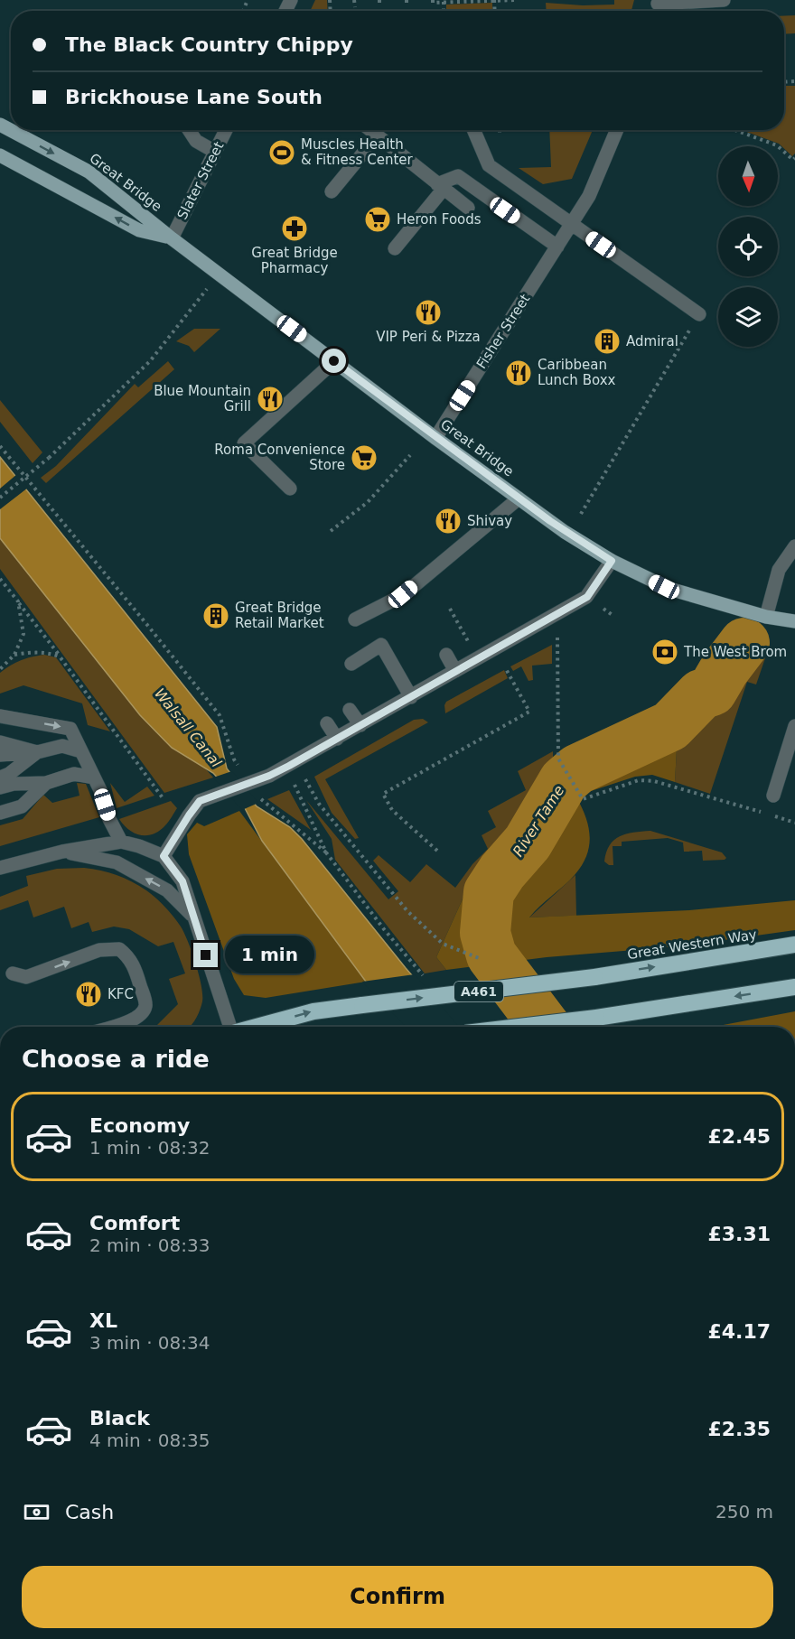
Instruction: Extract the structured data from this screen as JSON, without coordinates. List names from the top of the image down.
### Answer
{
  "streets": {
    "highway": ["Great Western Way", "A461"],
    "main road": ["Great Bridge"],
    "street": ["Slater Street", "Fisher Street"]
  },
  "crossings": [
    ["Slater Street", "Great Bridge"],
    ["Great Bridge", "Fisher Street"]
  ],
  "water": ["Walsall Canal", "River Tame"],
  "places": {
    "sports": ["Muscles Health & Fitness Center"],
    "supermarket": ["Heron Foods", "Roma Convenience Store"],
    "pharmacy": ["Great Bridge Pharmacy"],
    "restaurant": [
      "VIP Peri & Pizza",
      "Caribbean Lunch Boxx",
      "Blue Mountain Grill",
      "Shivay",
      "KFC"
    ],
    "building": ["Admiral", "Great Bridge Retail Market"],
    "bank": ["The West Brom"]
  },
  "north": "bottom",
  "page": {
    "banner": ["The Black Country Chippy", "Brickhouse Lane South"],
    "bubble": "1 min",
    "heading": "Choose a ride",
    "list": [
      {
        "name": "Economy",
        "note": "1 min · 08:32",
        "value": "£2.45"
      },
      {
        "name": "Comfort",
        "note": "2 min · 08:33",
        "value": "£3.31"
      },
      {
        "name": "XL",
        "note": "3 min · 08:34",
        "value": "£4.17"
      },
      {
        "name": "Black",
        "note": "4 min · 08:35",
        "value": "£2.35"
      }
    ],
    "pay": ["Cash", "250 m"],
    "buttons": "Confirm"
  }
}
